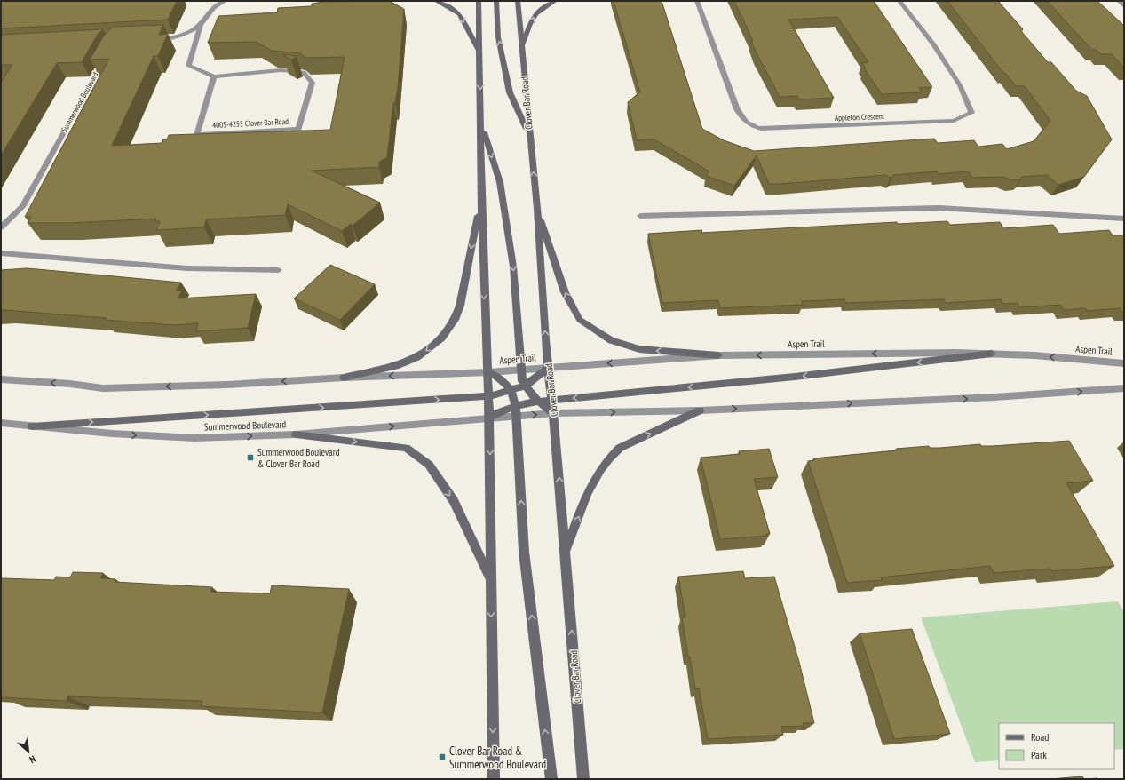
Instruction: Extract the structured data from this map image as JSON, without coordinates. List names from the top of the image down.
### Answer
{
  "streets": {
    "main road": ["Clover Bar Road"],
    "street": [
      "Summerwood Boulevard",
      "Appleton Crescent",
      "4005-4255 Clover Bar Road",
      "Aspen Trail"
    ]
  },
  "crossings": [
    ["Clover Bar Road", "Aspen Trail"]
  ],
  "places": {
    "transit": ["Summerwood Boulevard & Clover Bar Road", "Clover Bar Road & Summerwood Boulevard"]
  },
  "legend": ["Road", "Park"],
  "north": "bottom right"
}
